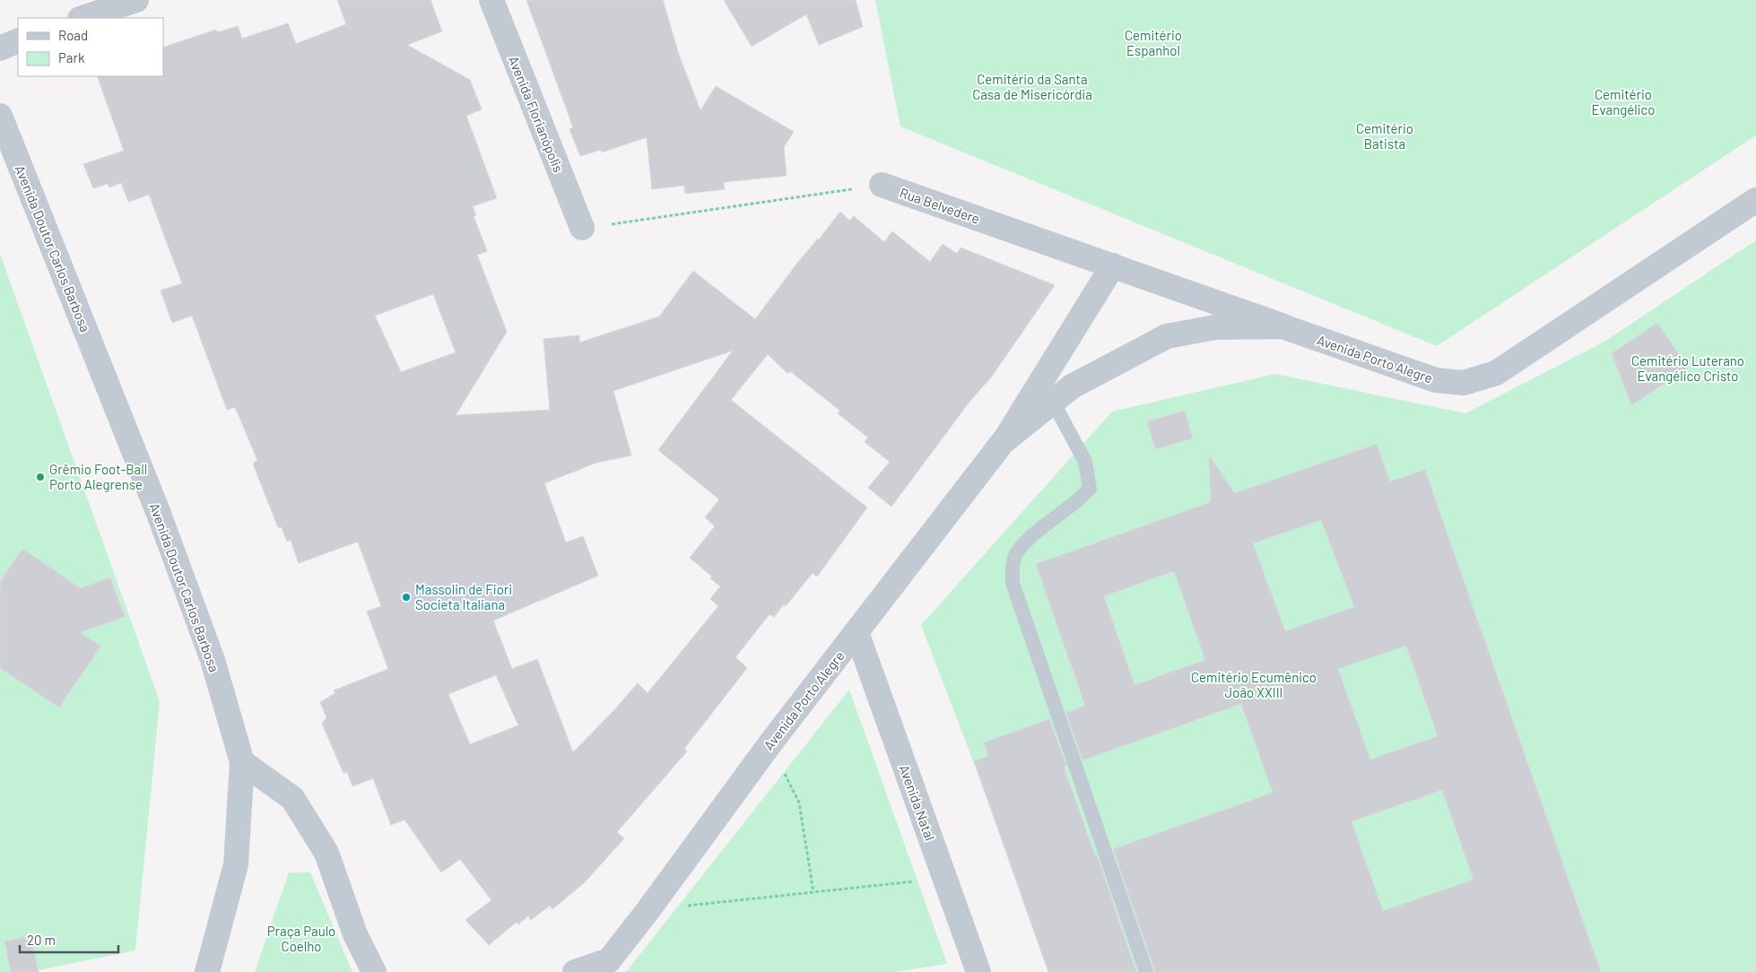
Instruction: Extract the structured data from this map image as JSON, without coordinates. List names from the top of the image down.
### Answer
{
  "streets": {
    "street": [
      "Avenida Florianópolis",
      "Rua Belvedere",
      "Avenida Doutor Carlos Barbosa",
      "Avenida Porto Alegre",
      "Avenida Natal"
    ]
  },
  "crossings": [
    ["Rua Belvedere", "Avenida Porto Alegre"],
    ["Avenida Porto Alegre", "Avenida Natal"]
  ],
  "parks": [
    "Cemitério Espanhol",
    "Cemitério da Santa Casa de Misericórdia",
    "Cemitério Evangélico",
    "Cemitério Batista",
    "Cemitério Luterano Evangélico Cristo",
    "Cemitério Ecumênico João XXIII",
    "Praça Paulo Coelho"
  ],
  "places": ["Grêmio Foot-Ball Porto Alegrense", "Massolin de Fiori Societa Italiana"],
  "legend": ["Road", "Park"],
  "scale_bar": "20 m"
}
